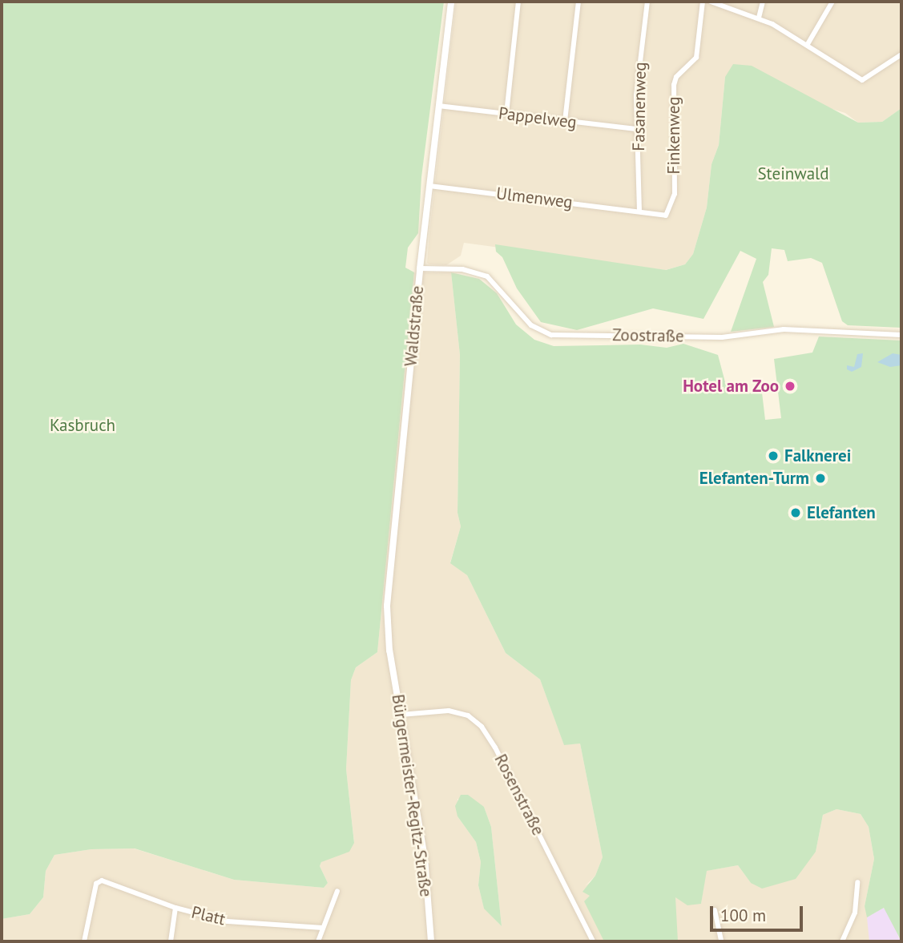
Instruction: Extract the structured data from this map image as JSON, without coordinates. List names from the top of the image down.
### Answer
{
  "streets": {
    "street": [
      "Fasanenweg",
      "Pappelweg",
      "Finkenweg",
      "Ulmenweg",
      "Waldstraße",
      "Zoostraße",
      "Rosenstraße",
      "Bürgermeister-Regitz-Straße",
      "Platt"
    ]
  },
  "crossings": [
    ["Fasanenweg", "Pappelweg"],
    ["Fasanenweg", "Finkenweg"],
    ["Fasanenweg", "Ulmenweg"],
    ["Pappelweg", "Waldstraße"],
    ["Finkenweg", "Ulmenweg"],
    ["Ulmenweg", "Waldstraße"],
    ["Waldstraße", "Zoostraße"],
    ["Waldstraße", "Bürgermeister-Regitz-Straße"],
    ["Rosenstraße", "Bürgermeister-Regitz-Straße"]
  ],
  "parks": ["Steinwald", "Kasbruch"],
  "places": [
    "Hotel am Zoo",
    "Falknerei",
    "Elefanten-Turm",
    "Elefanten"
  ],
  "scale_bar": "100 m"
}
